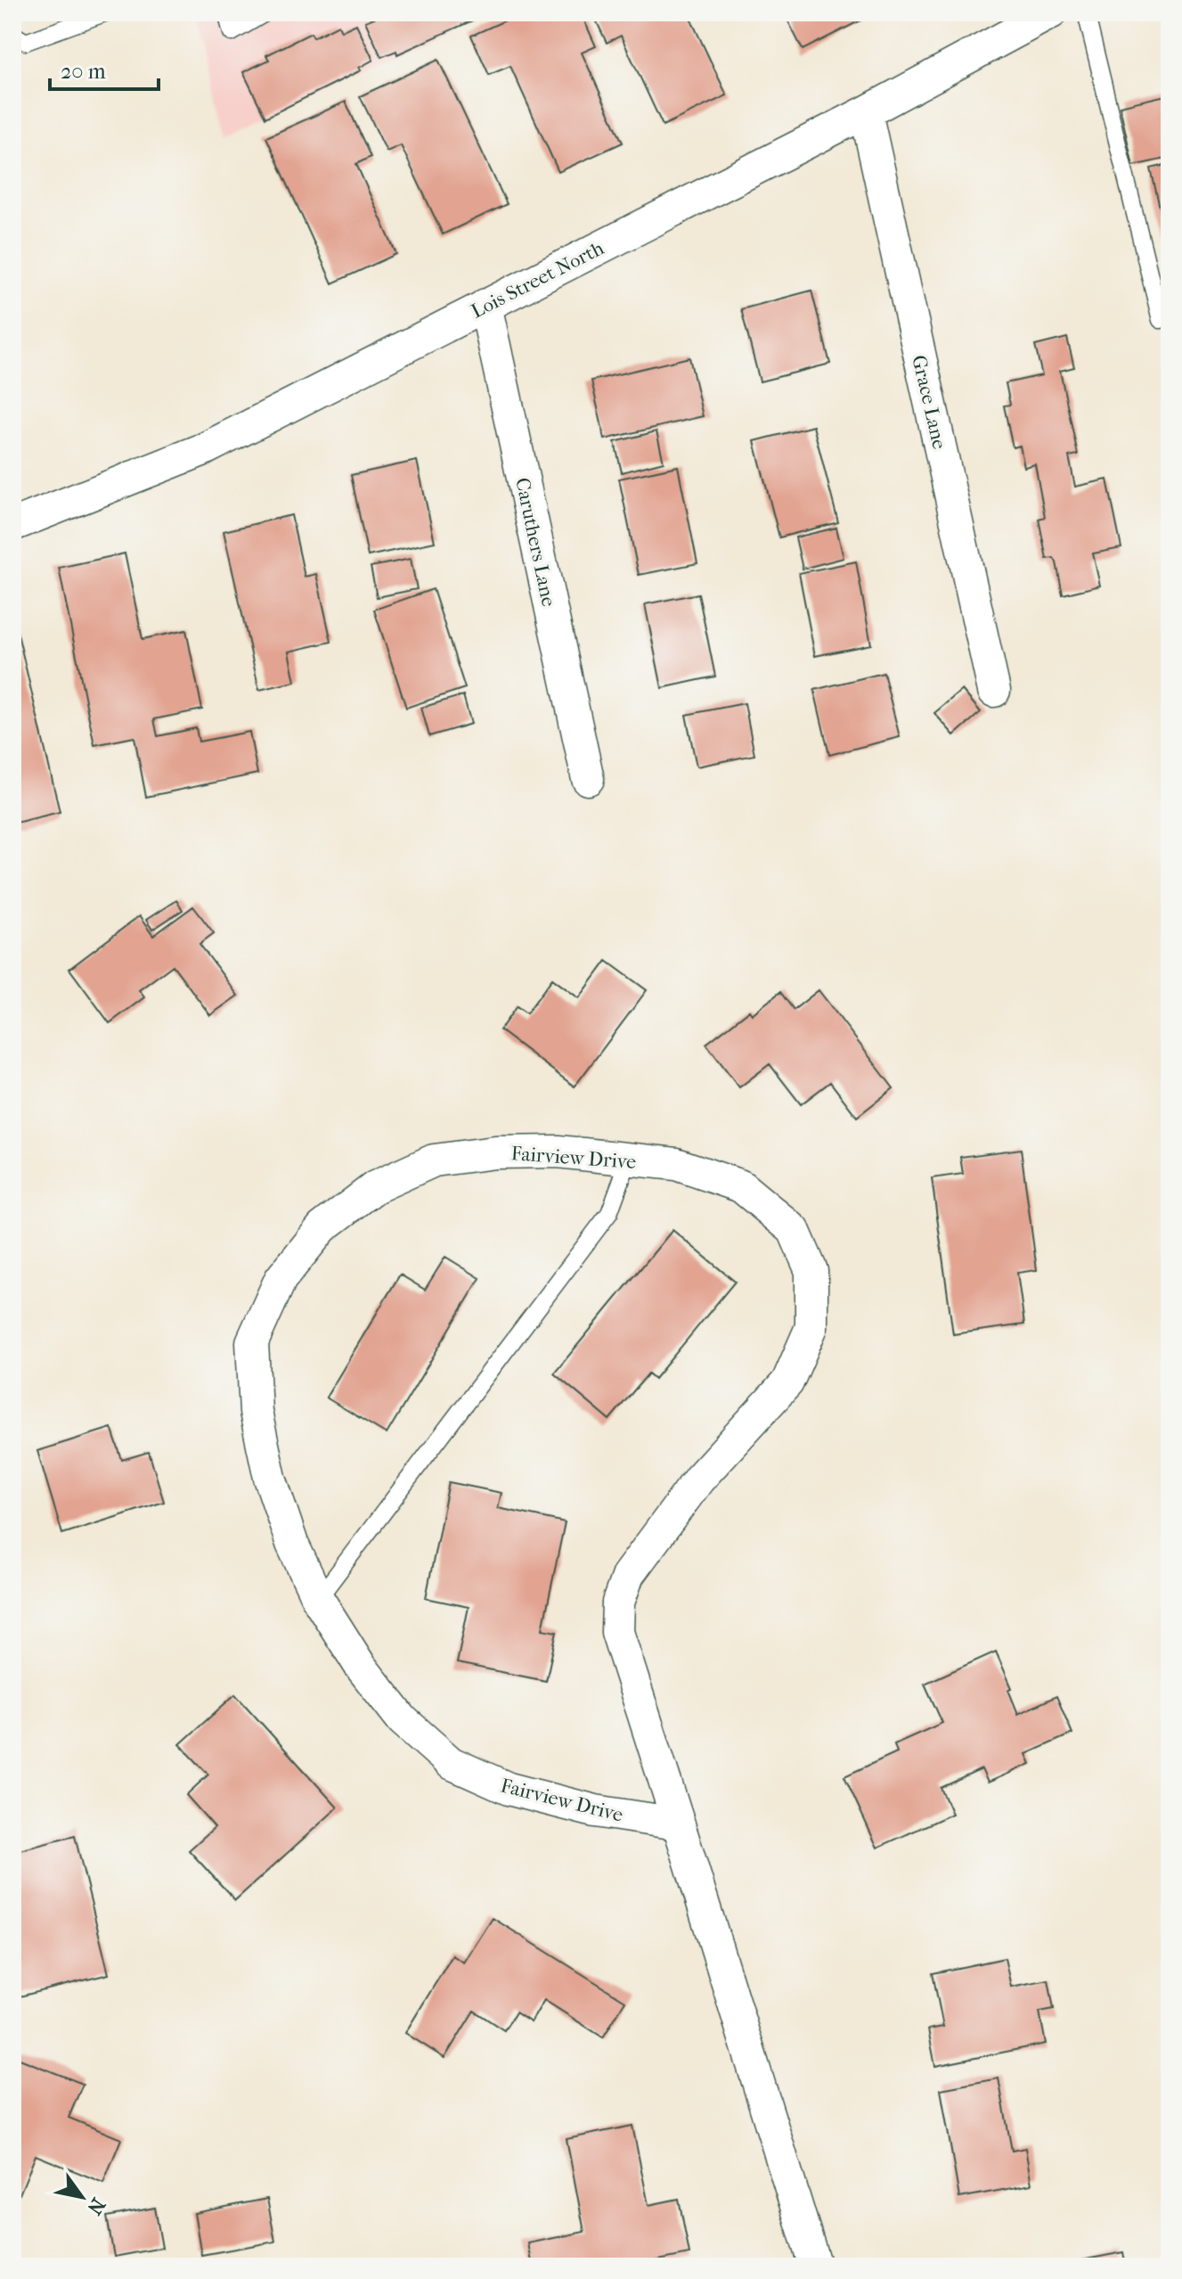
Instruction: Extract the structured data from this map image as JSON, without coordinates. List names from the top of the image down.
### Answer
{
  "streets": {
    "street": [
      "Lois Street North",
      "Grace Lane",
      "Caruthers Lane",
      "Fairview Drive"
    ]
  },
  "crossings": [
    ["Lois Street North", "Grace Lane"],
    ["Lois Street North", "Caruthers Lane"]
  ],
  "scale_bar": "20 m",
  "north": "bottom right"
}
